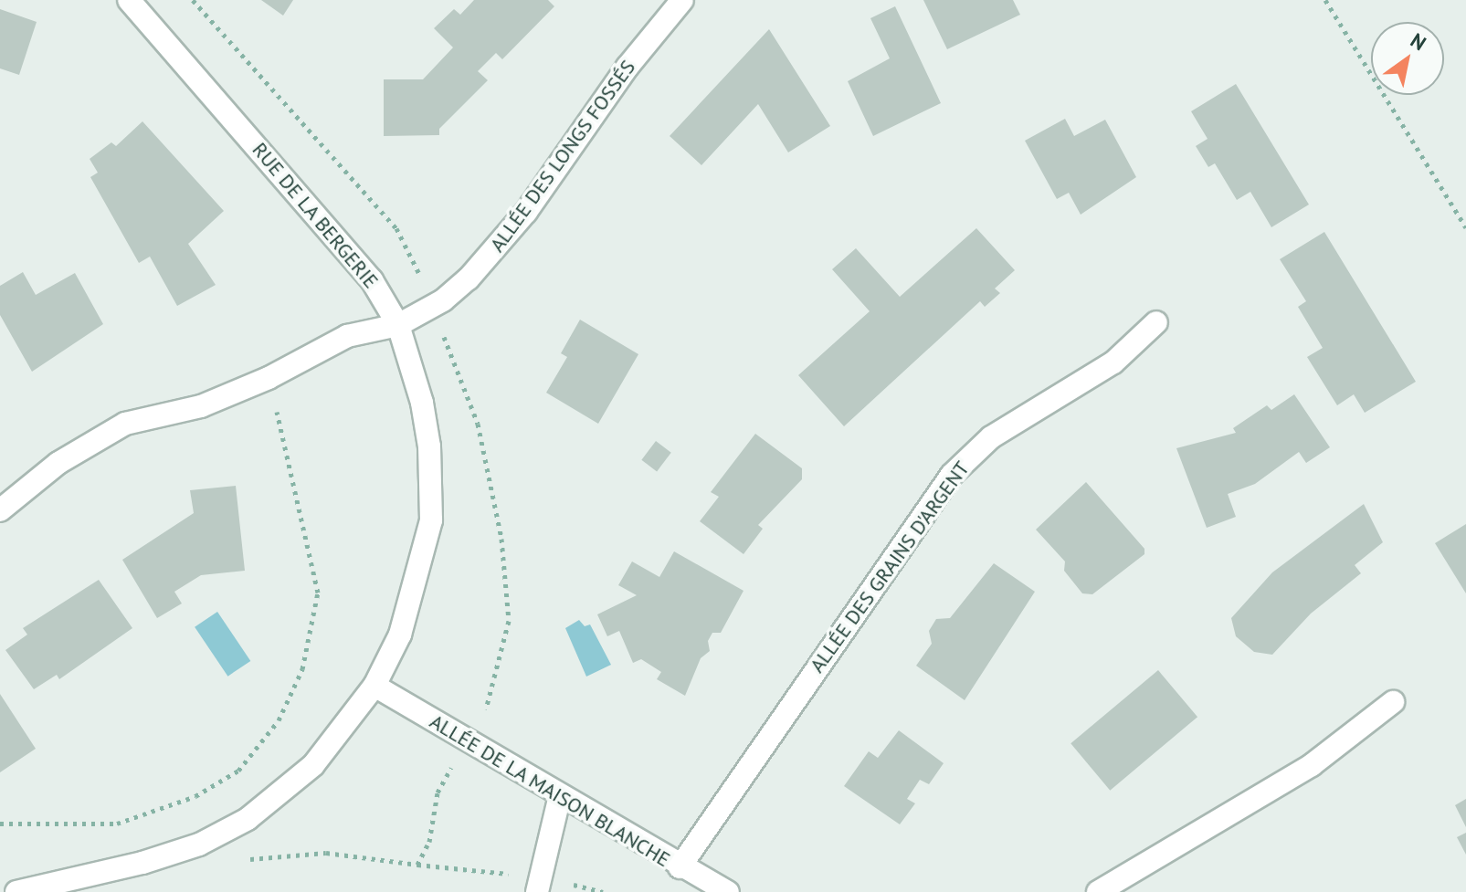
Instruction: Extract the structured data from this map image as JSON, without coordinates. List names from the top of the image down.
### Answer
{
  "streets": {
    "street": [
      "ALLÉE DES LONGS FOSSÉS",
      "RUE DE LA BERGERIE",
      "ALLÉE DES GRAINS D'ARGENT",
      "ALLÉE DE LA MAISON BLANCHE"
    ]
  },
  "crossings": [
    ["ALLÉE DES LONGS FOSSÉS", "RUE DE LA BERGERIE"],
    ["RUE DE LA BERGERIE", "ALLÉE DE LA MAISON BLANCHE"],
    ["ALLÉE DES GRAINS D'ARGENT", "ALLÉE DE LA MAISON BLANCHE"]
  ],
  "north": "top right"
}
